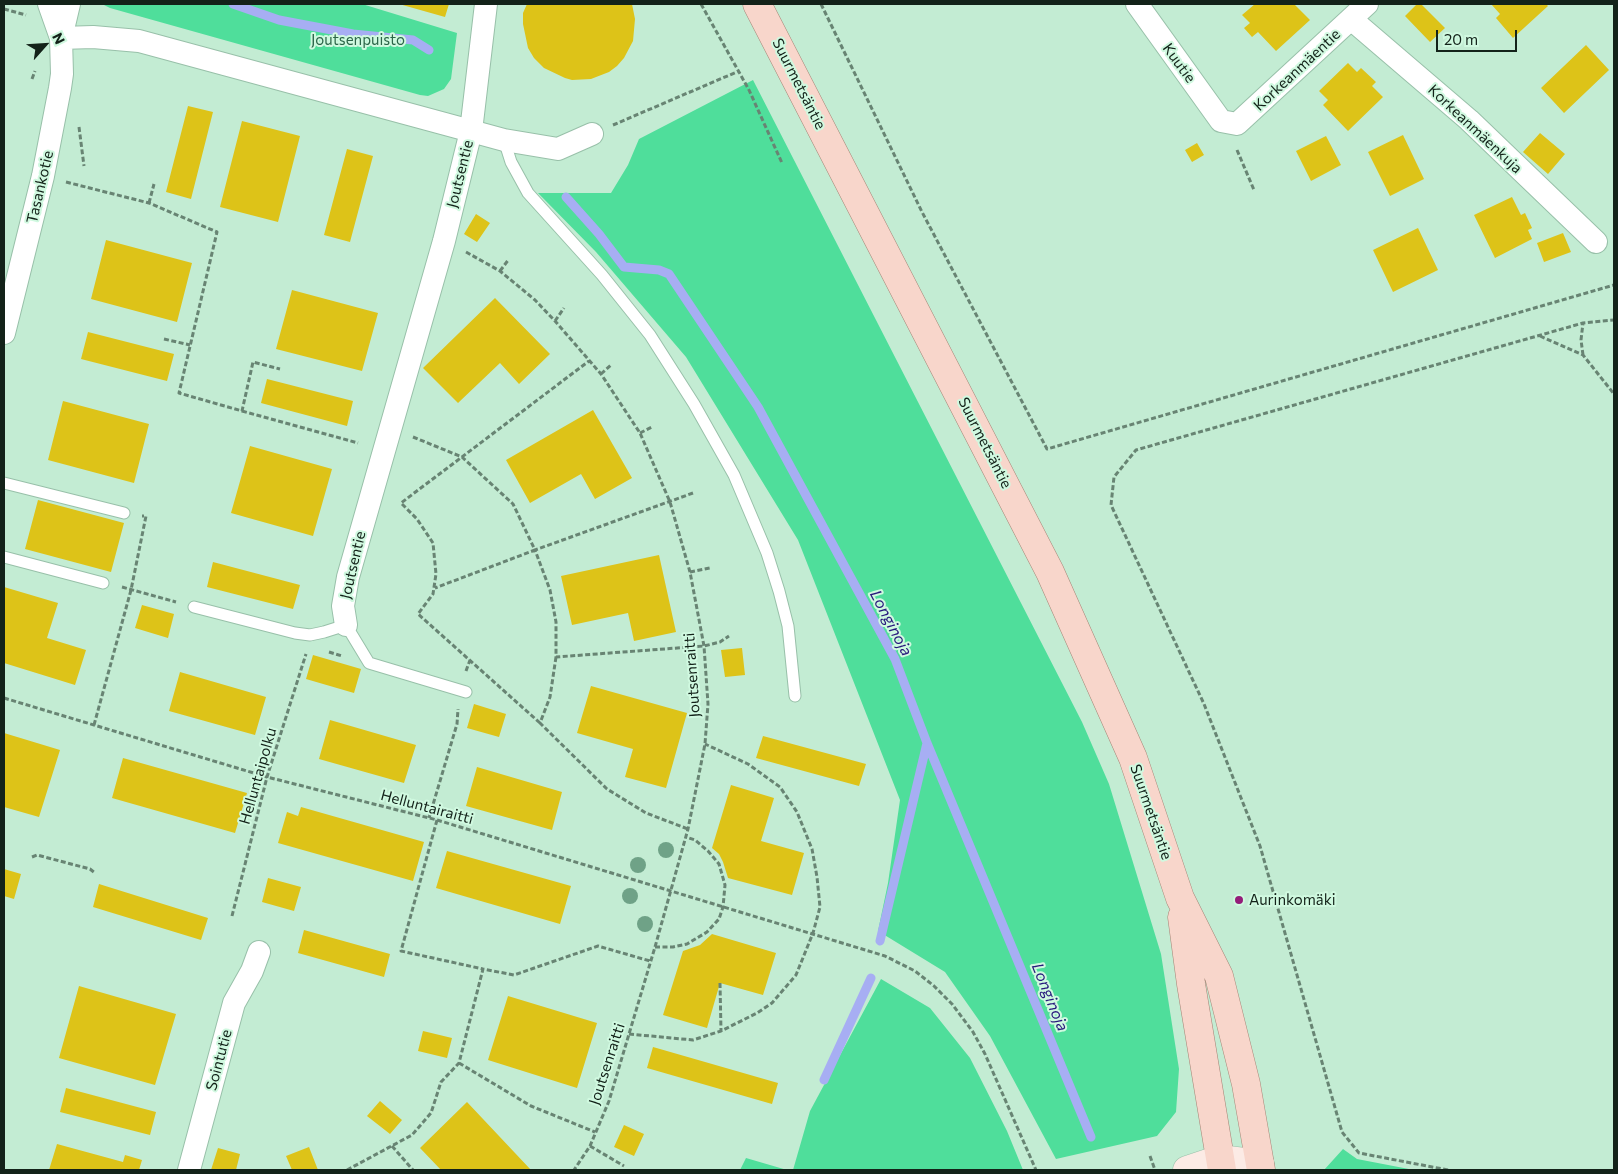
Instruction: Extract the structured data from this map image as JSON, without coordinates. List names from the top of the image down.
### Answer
{
  "streets": {
    "main road": ["Suurmetsäntie"],
    "street": [
      "Kuutie",
      "Korkeanmäentie",
      "Korkeanmäenkuja",
      "Joutsentie",
      "Tasankotie",
      "Sointutie"
    ],
    "path": ["Joutsenraitti", "Helluntaipolku", "Helluntairaitti"]
  },
  "crossings": [
    ["Kuutie", "Korkeanmäentie"],
    ["Korkeanmäentie", "Korkeanmäenkuja"],
    ["Joutsentie", "Tasankotie"],
    ["Joutsenraitti", "Helluntairaitti"],
    ["Helluntaipolku", "Helluntairaitti"]
  ],
  "water": ["Longinoja"],
  "parks": ["Joutsenpuisto"],
  "places": ["Aurinkomäki"],
  "scale_bar": "20 m",
  "north": "top right"
}
